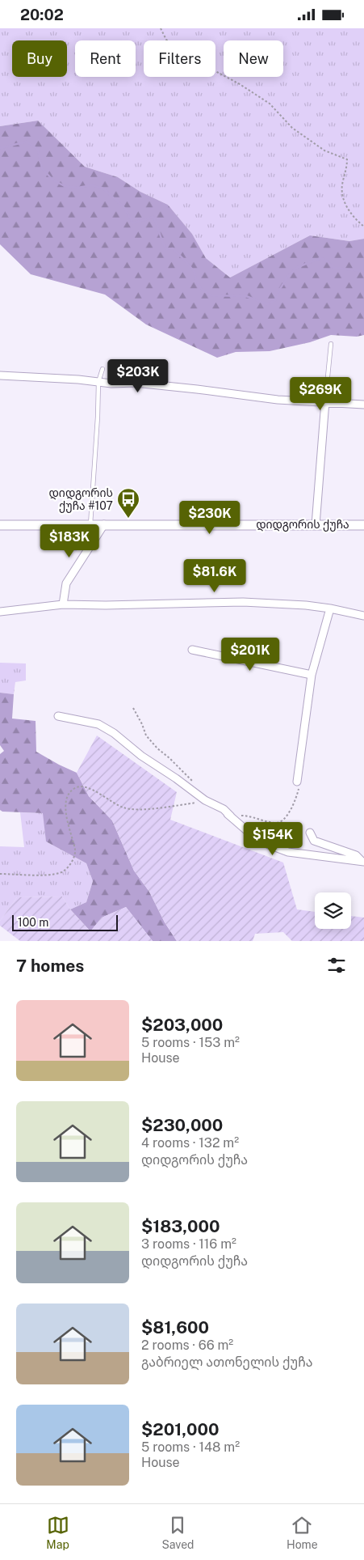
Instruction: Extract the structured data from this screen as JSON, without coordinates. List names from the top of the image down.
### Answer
{
  "streets": {
    "street": ["დიდგორის ქუჩა"]
  },
  "places": {
    "bus stop": ["დიდგორის ქუჩა #107"]
  },
  "scale_bar": "100 m",
  "page": {
    "status": "20:02",
    "chip": [
      "Buy",
      "Rent",
      "Filters",
      "New"
    ],
    "price": [
      "$203K",
      "$269K",
      "$230K",
      "$183K",
      "$81.6K",
      "$201K",
      "$154K"
    ],
    "scale": "100 m",
    "heading": "7 homes",
    "list": [
      {
        "name": "$203,000",
        "note": "5 rooms · 153 m² · House"
      },
      {
        "name": "$230,000",
        "note": "4 rooms · 132 m² · დიდგორის ქუჩა"
      },
      {
        "name": "$183,000",
        "note": "3 rooms · 116 m² · დიდგორის ქუჩა"
      },
      {
        "name": "$81,600",
        "note": "2 rooms · 66 m² · გაბრიელ ათონელის ქუჩა"
      },
      {
        "name": "$201,000",
        "note": "5 rooms · 148 m² · House"
      }
    ],
    "tabs": ["Map", "Saved", "Home"]
  }
}
